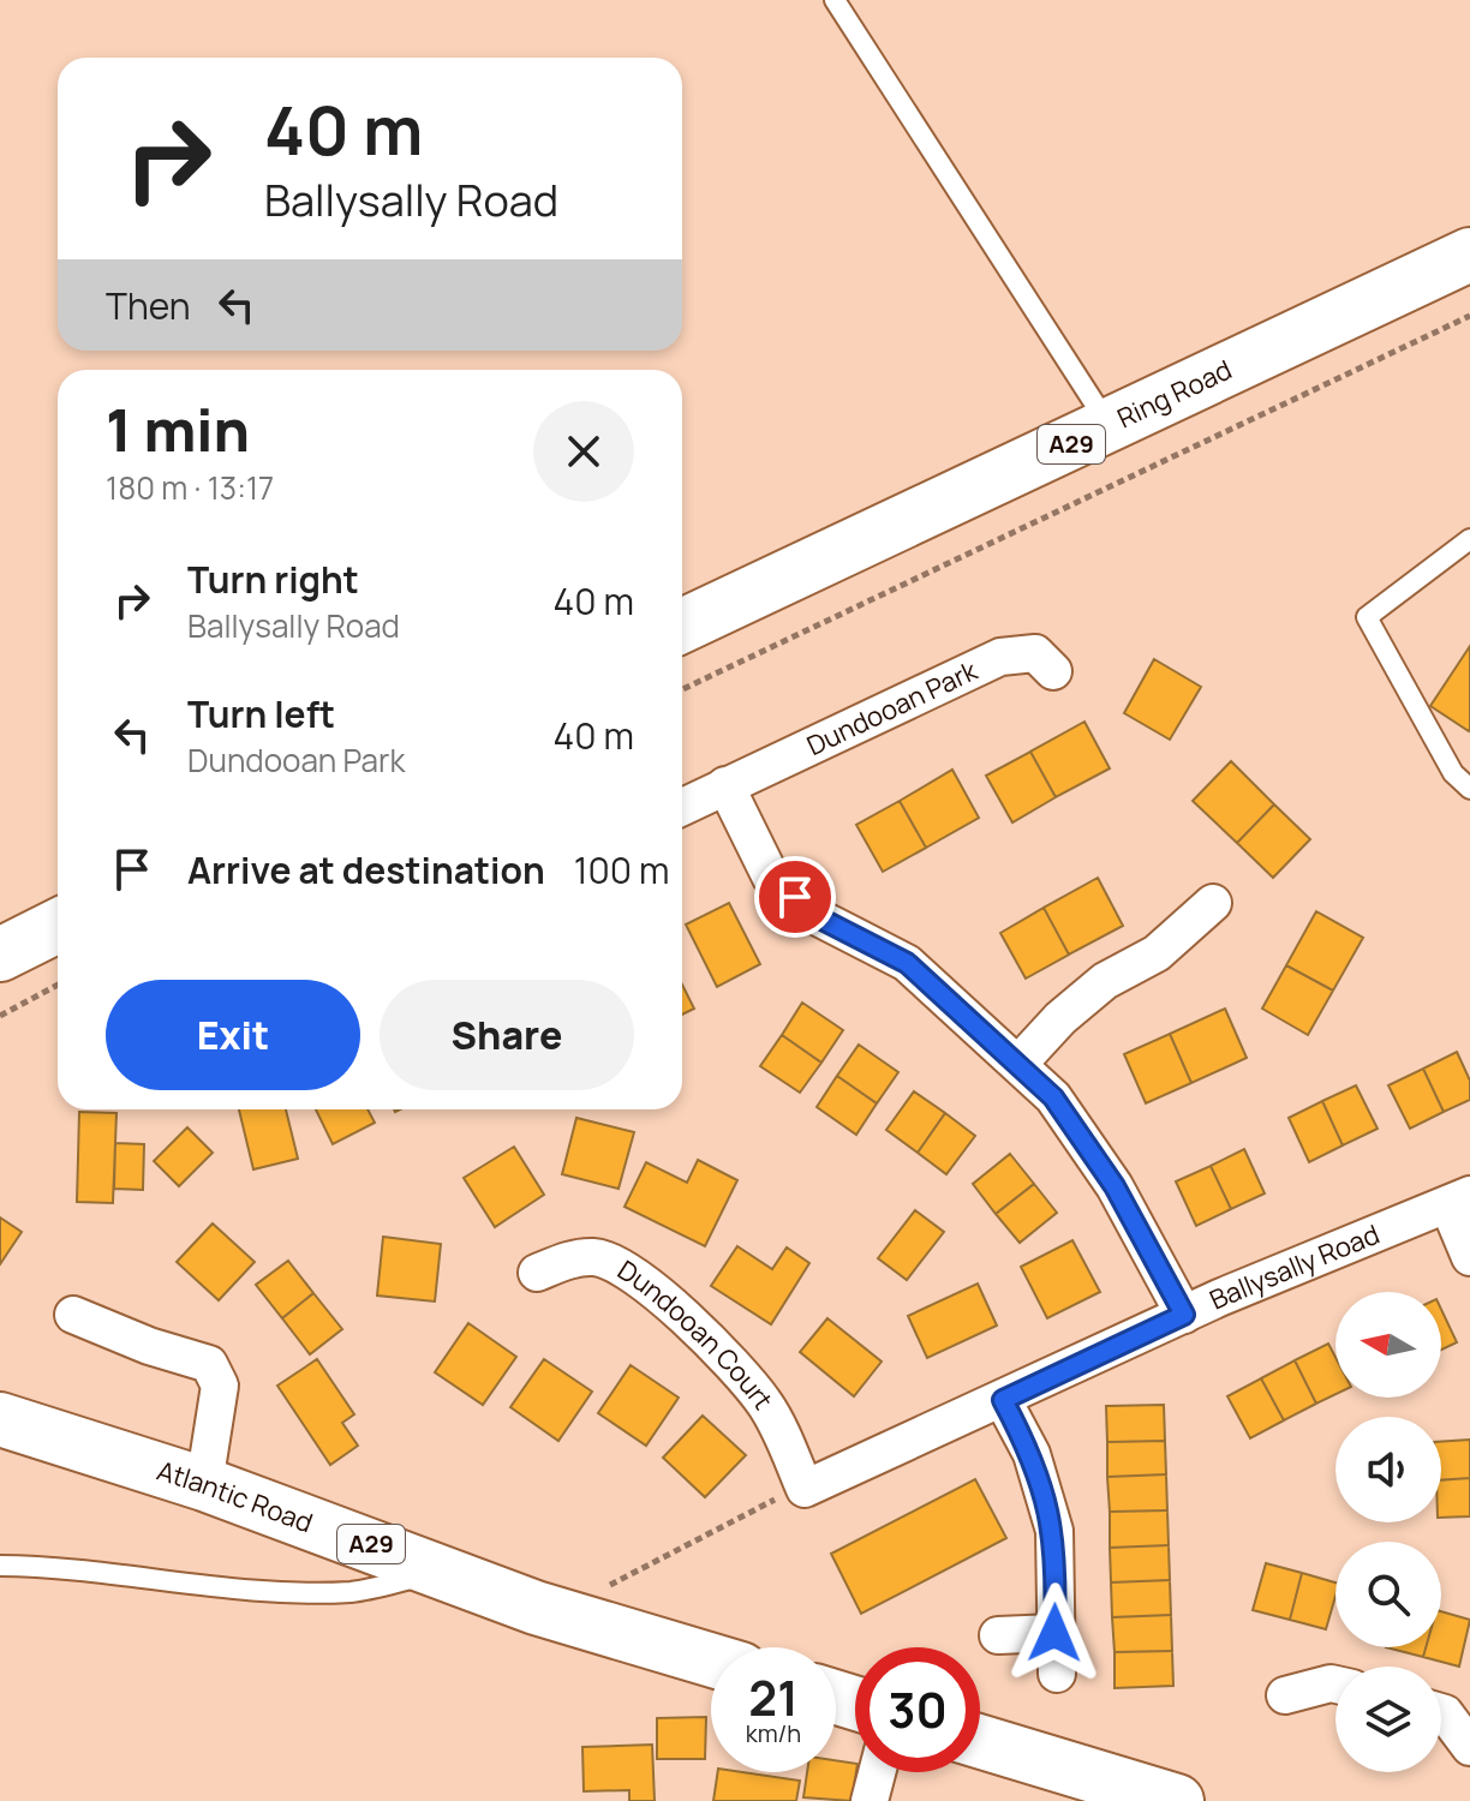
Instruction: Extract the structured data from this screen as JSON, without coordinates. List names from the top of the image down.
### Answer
{
  "streets": {
    "main road": ["Ring Road", "A29", "Atlantic Road"],
    "street": ["Dundooan Park", "Ballysally Road", "Dundooan Court"]
  },
  "crossings": [
    ["Ballysally Road", "Dundooan Court"]
  ],
  "north": "left",
  "page": {
    "turn": ["40 m", "Ballysally Road"],
    "then": "Then",
    "heading": ["1 min", "180 m · 13:17"],
    "list": [
      {
        "name": "Turn right",
        "note": "Ballysally Road",
        "value": "40 m"
      },
      {
        "name": "Turn left",
        "note": "Dundooan Park",
        "value": "40 m"
      },
      {
        "name": "Arrive at destination",
        "value": "100 m"
      }
    ],
    "buttons": ["Exit", "Share"],
    "speed": "21 km/h",
    "limit": "30"
  }
}
